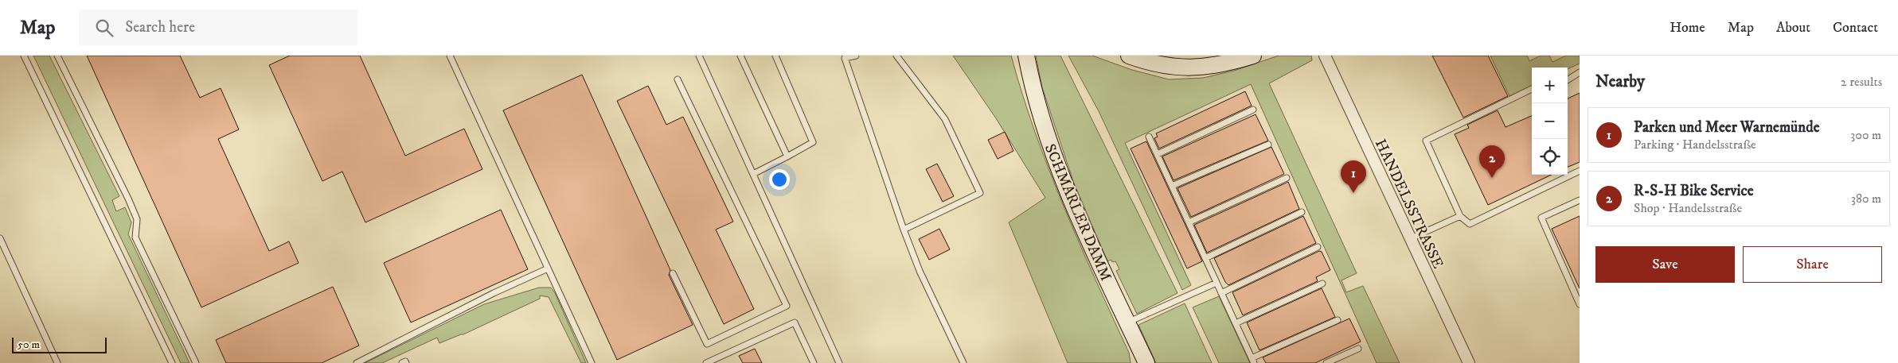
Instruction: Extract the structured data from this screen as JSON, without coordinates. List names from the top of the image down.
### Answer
{
  "streets": {
    "street": ["HANDELSSTRASSE", "SCHMARLER DAMM"]
  },
  "scale_bar": "50 m",
  "page": {
    "header": "Map",
    "search": "Search here",
    "nav": [
      "Home",
      "Map",
      "About",
      "Contact"
    ],
    "heading": ["Nearby", "2 results"],
    "map_buttons": ["+", "−"],
    "list": [
      {
        "mark": "1",
        "name": "Parken und Meer Warnemünde",
        "note": "Parking · Handelsstraße",
        "value": "300 m"
      },
      {
        "mark": "2",
        "name": "R-S-H Bike Service",
        "note": "Shop · Handelsstraße",
        "value": "380 m"
      }
    ],
    "pins": ["2", "1"],
    "buttons": ["Save", "Share"],
    "scale": "50 m"
  }
}
